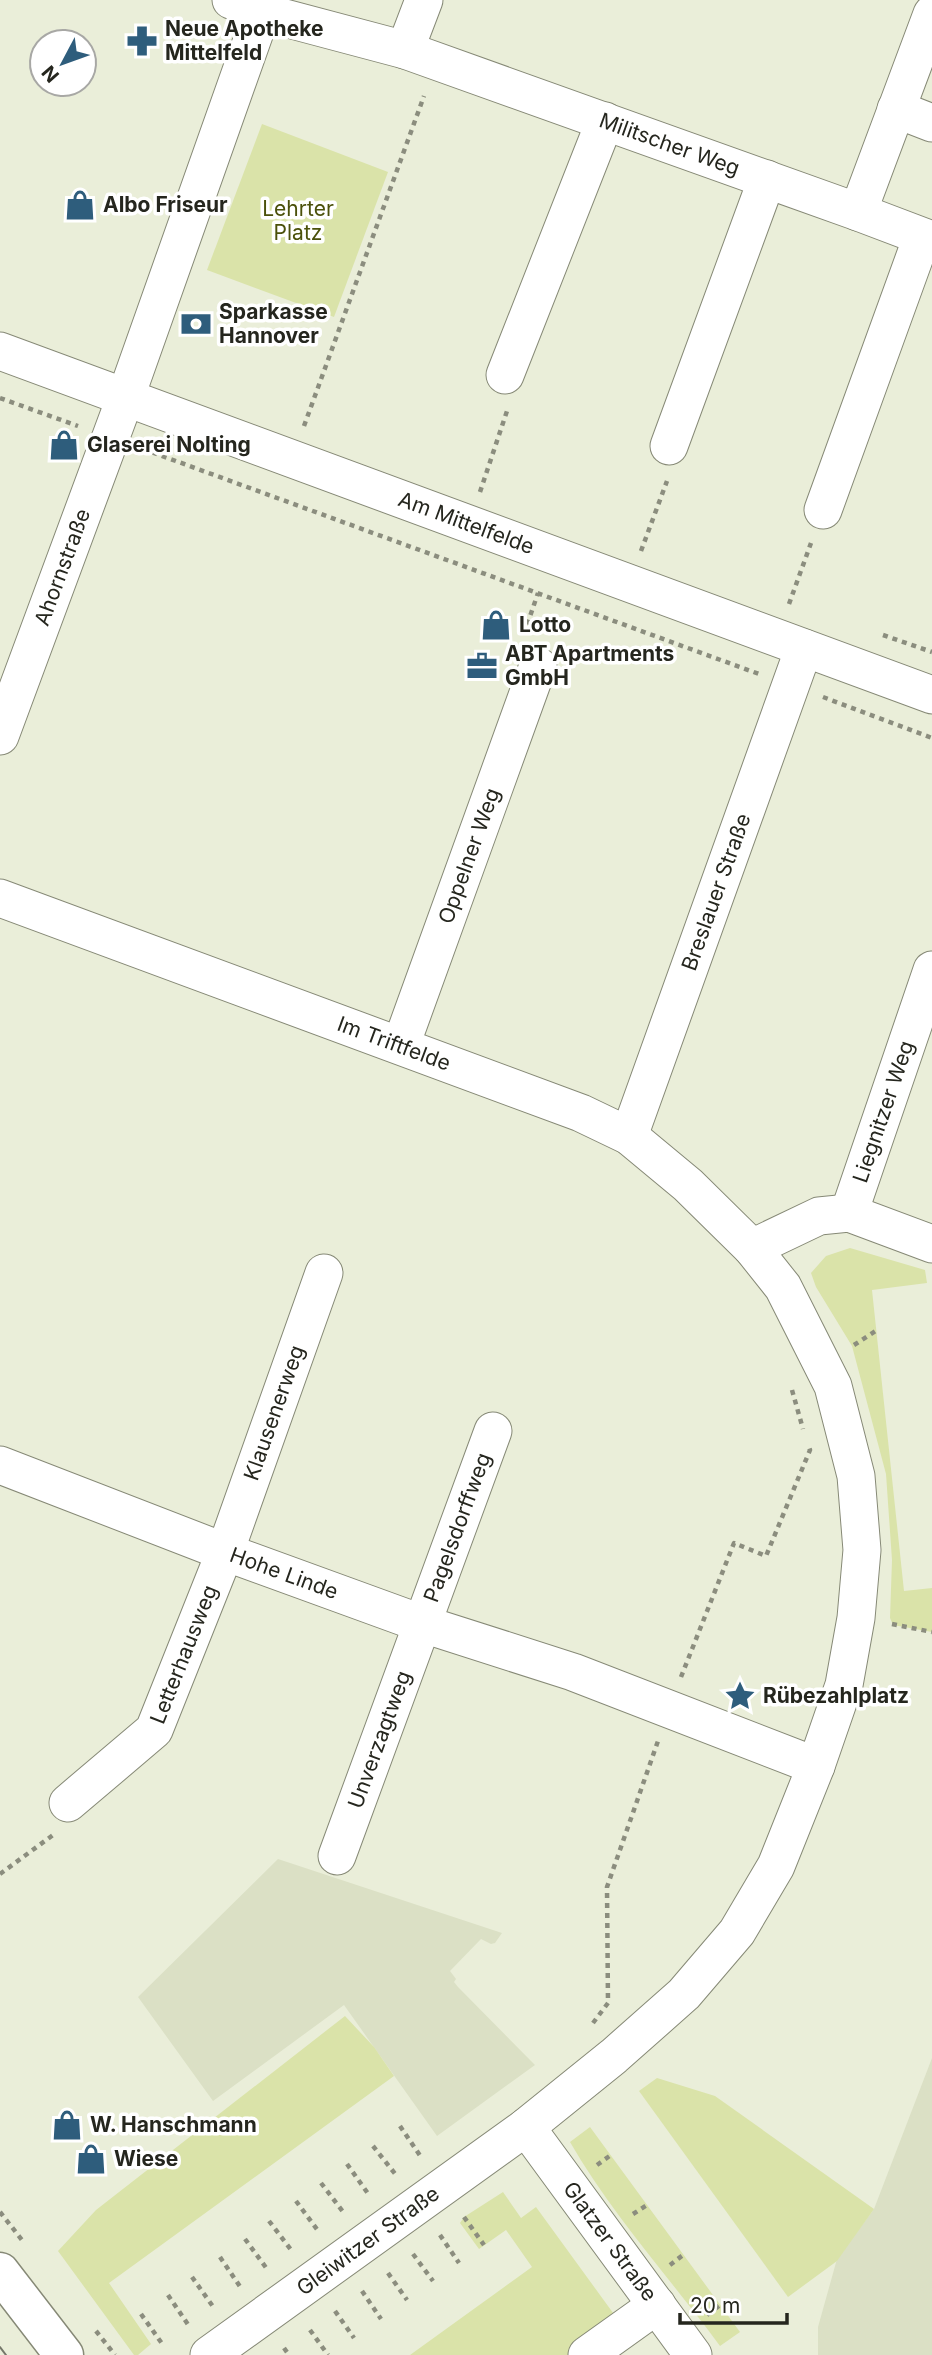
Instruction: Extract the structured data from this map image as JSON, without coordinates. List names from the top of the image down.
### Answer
{
  "streets": {
    "street": [
      "Militscher Weg",
      "Am Mittelfelde",
      "Ahornstraße",
      "Oppelner Weg",
      "Breslauer Straße",
      "Im Triftfelde",
      "Liegnitzer Weg",
      "Klausenerweg",
      "Pagelsdorffweg",
      "Hohe Linde",
      "Letterhausweg",
      "Unverzagtweg",
      "Gleiwitzer Straße",
      "Glatzer Straße"
    ]
  },
  "crossings": [
    ["Am Mittelfelde", "Ahornstraße"],
    ["Am Mittelfelde", "Breslauer Straße"],
    ["Oppelner Weg", "Im Triftfelde"],
    ["Breslauer Straße", "Im Triftfelde"],
    ["Klausenerweg", "Hohe Linde"],
    ["Klausenerweg", "Letterhausweg"],
    ["Pagelsdorffweg", "Hohe Linde"],
    ["Pagelsdorffweg", "Unverzagtweg"],
    ["Hohe Linde", "Letterhausweg"],
    ["Hohe Linde", "Unverzagtweg"],
    ["Gleiwitzer Straße", "Glatzer Straße"]
  ],
  "parks": ["Lehrter Platz"],
  "places": {
    "pharmacy": ["Neue Apotheke Mittelfeld"],
    "shop": [
      "Albo Friseur",
      "Glaserei Nolting",
      "Lotto",
      "W. Hanschmann",
      "Wiese"
    ],
    "bank": ["Sparkasse Hannover"],
    "office": ["ABT Apartments GmbH"],
    "place": ["Rübezahlplatz"]
  },
  "scale_bar": "20 m",
  "north": "bottom left"
}
